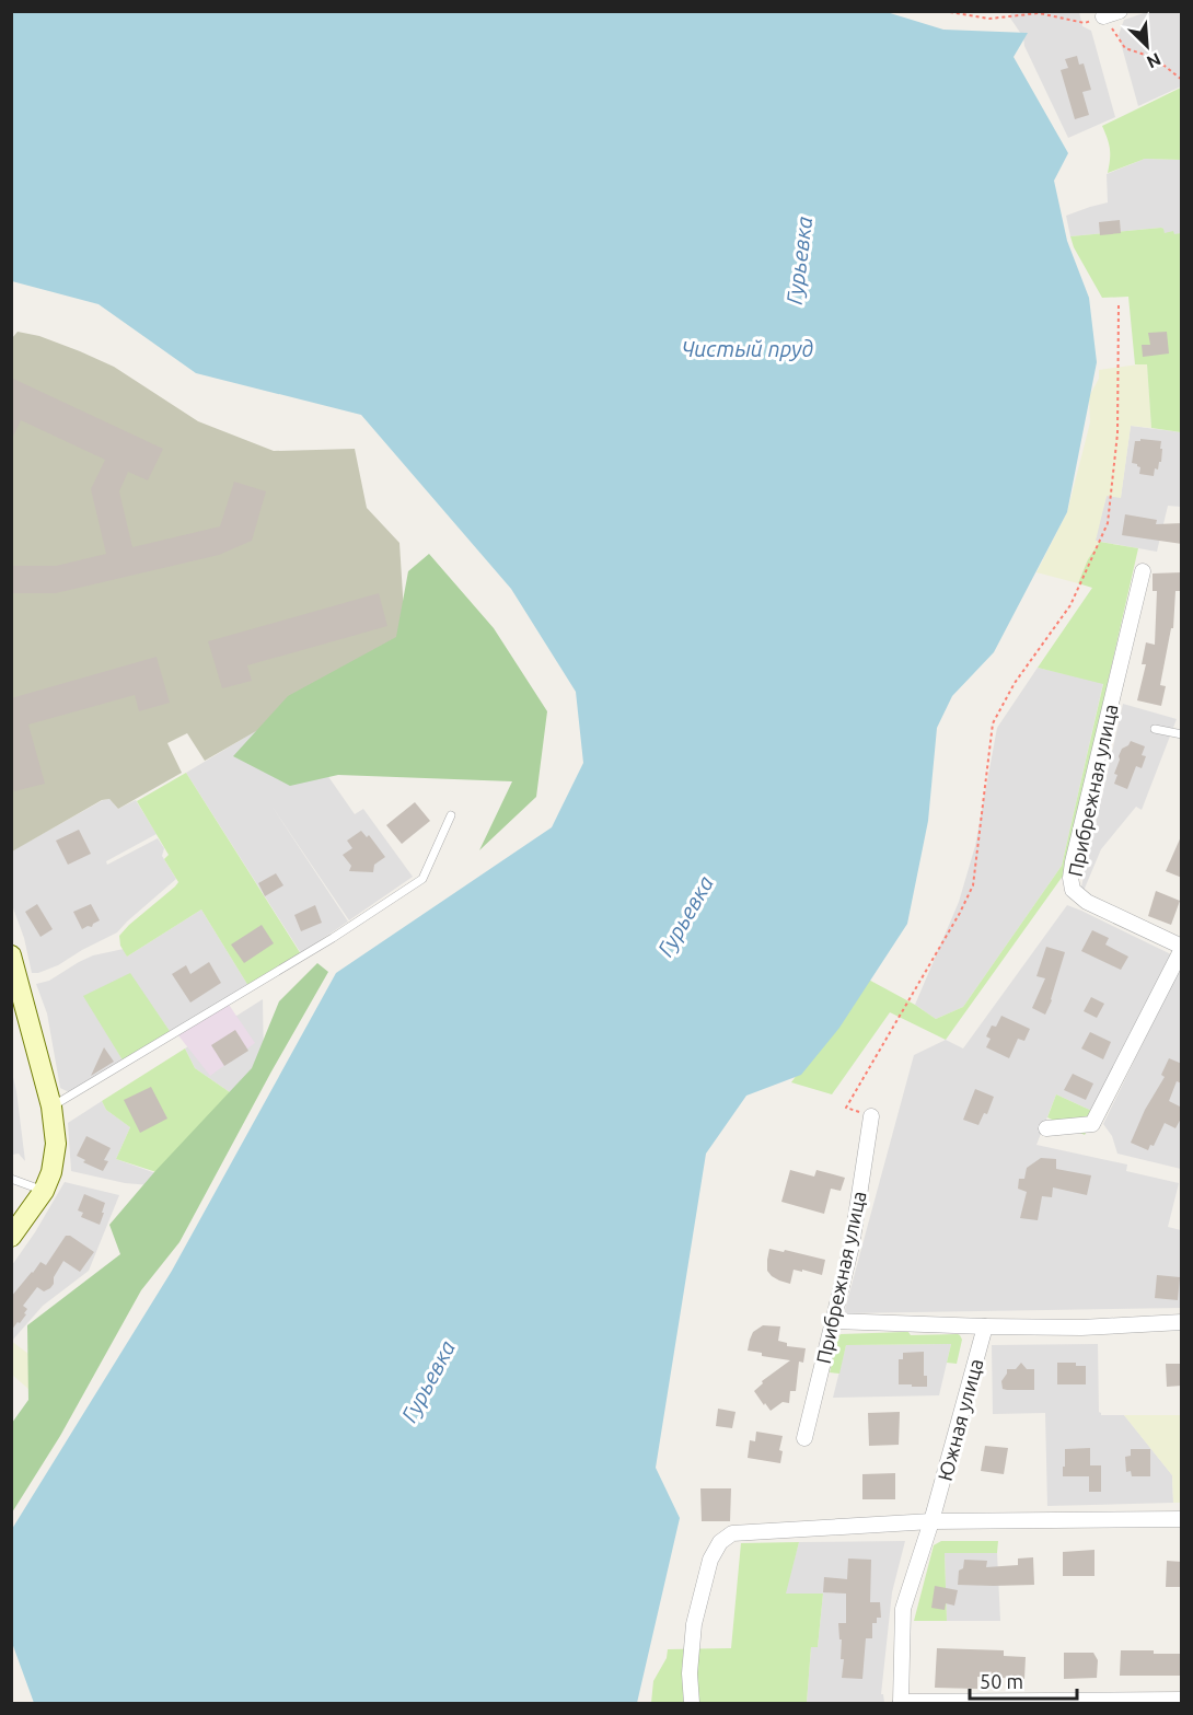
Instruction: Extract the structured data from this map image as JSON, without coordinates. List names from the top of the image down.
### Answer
{
  "streets": {
    "street": ["Прибрежная улица", "Южная улица"]
  },
  "water": ["Гурьевка", "Чистый пруд"],
  "scale_bar": "50 m",
  "north": "bottom right"
}
